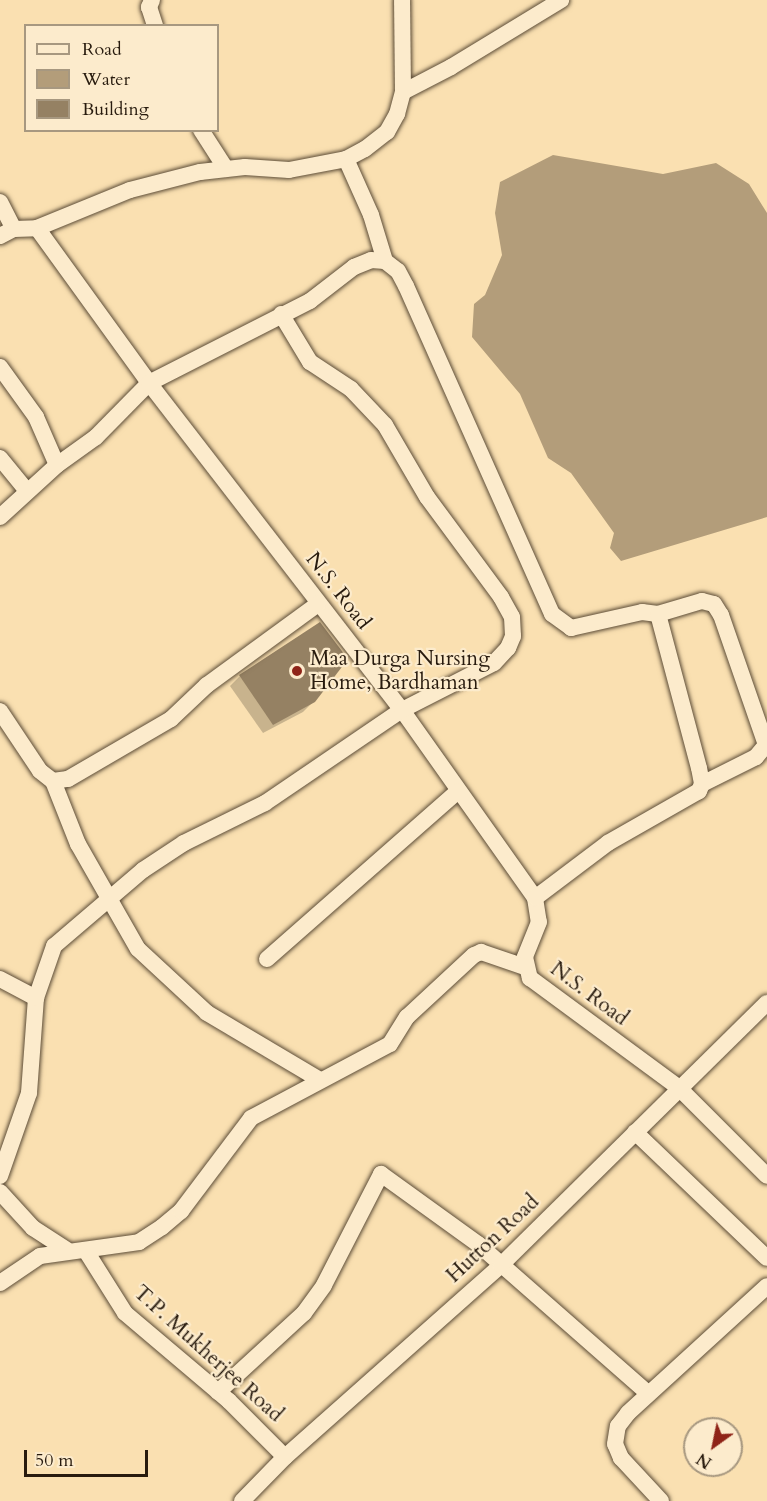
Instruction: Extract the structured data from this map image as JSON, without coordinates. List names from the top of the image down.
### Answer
{
  "streets": {
    "street": ["N.S. Road", "Hutton Road", "T.P. Mukherjee Road"]
  },
  "crossings": [
    ["N.S. Road", "Hutton Road"],
    ["Hutton Road", "T.P. Mukherjee Road"]
  ],
  "places": ["Maa Durga Nursing Home, Bardhaman"],
  "legend": ["Road", "Water", "Building"],
  "scale_bar": "50 m",
  "north": "bottom left"
}
